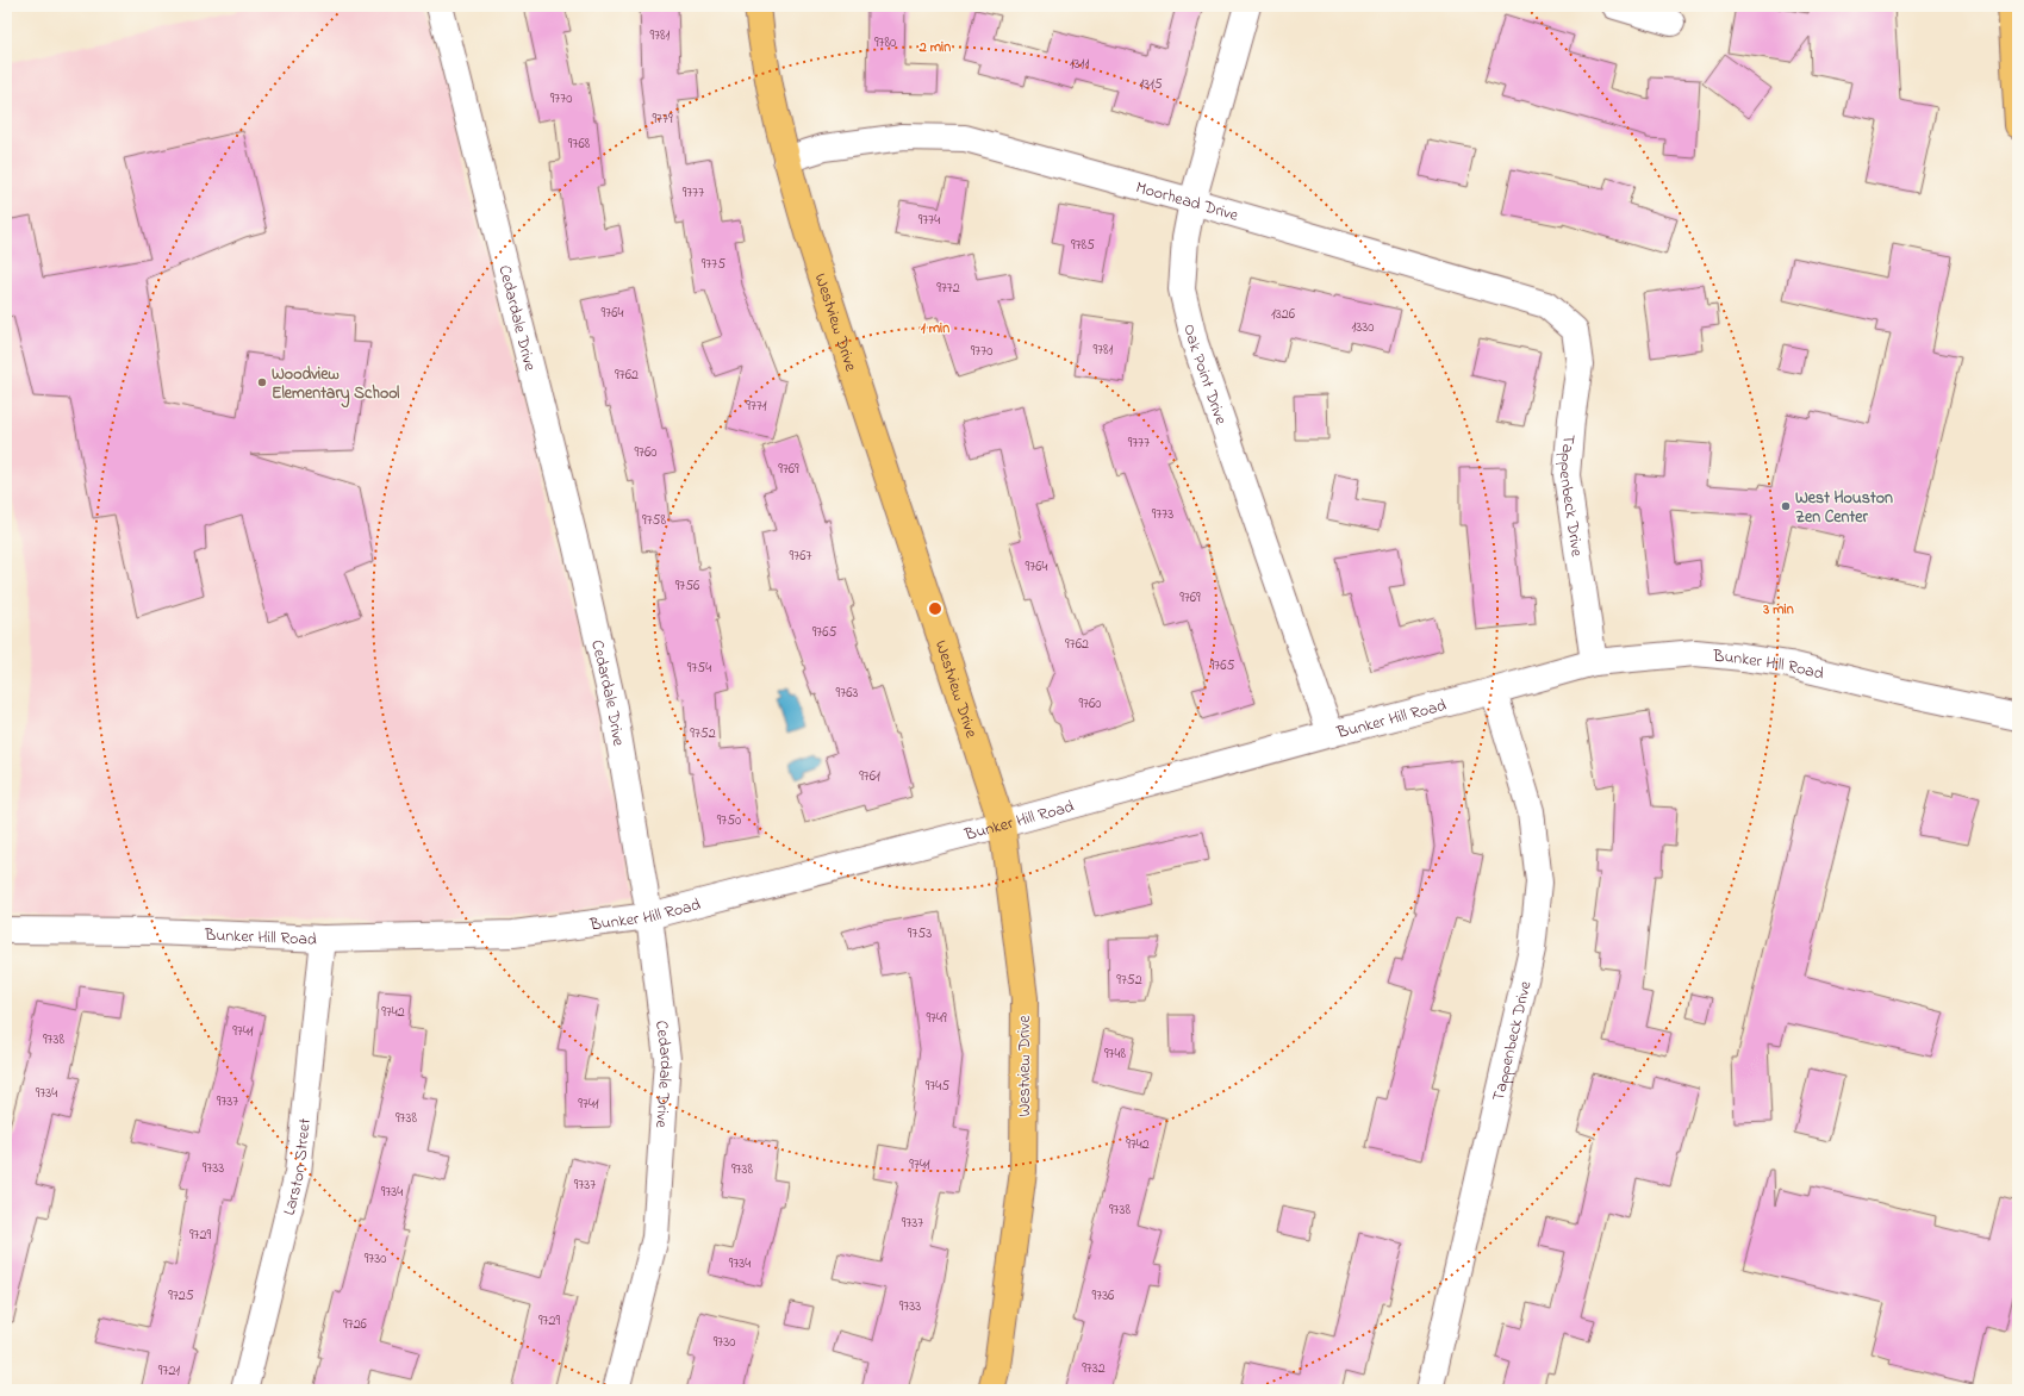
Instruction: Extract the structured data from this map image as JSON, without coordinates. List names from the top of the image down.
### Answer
{
  "streets": {
    "main road": ["Westview Drive"],
    "street": [
      "Moorhead Drive",
      "Cedardale Drive",
      "Oak Point Drive",
      "Tappenbeck Drive",
      "Bunker Hill Road",
      "Larston Street"
    ]
  },
  "crossings": [
    ["Moorhead Drive", "Westview Drive"],
    ["Moorhead Drive", "Oak Point Drive"],
    ["Moorhead Drive", "Tappenbeck Drive"],
    ["Cedardale Drive", "Bunker Hill Road"],
    ["Westview Drive", "Bunker Hill Road"],
    ["Oak Point Drive", "Bunker Hill Road"],
    ["Tappenbeck Drive", "Bunker Hill Road"],
    ["Bunker Hill Road", "Larston Street"]
  ],
  "places": ["Woodview Elementary School", "West Houston Zen Center"],
  "house_numbers": [
    "9781",
    "9780",
    "1311",
    "1315",
    "9770",
    "9779",
    "9768",
    "9777",
    "9774",
    "9785",
    "9775",
    "9772",
    "9764",
    "1326",
    "1330",
    "9781",
    "9770",
    "9762",
    "9771",
    "9777",
    "9760",
    "9769",
    "9773",
    "9758",
    "9767",
    "9764",
    "9756",
    "9769",
    "9765",
    "9762",
    "9765",
    "9754",
    "9763",
    "9760",
    "9752",
    "9761",
    "9750",
    "9753",
    "9752",
    "9742",
    "9749",
    "9741",
    "9738",
    "9748",
    "9745",
    "9734",
    "9737",
    "9741",
    "9738",
    "9742",
    "9741",
    "9733",
    "9738",
    "9737",
    "9734",
    "9738",
    "9737",
    "9729",
    "9730",
    "9734",
    "9725",
    "9736",
    "9733",
    "9729",
    "9726",
    "9730",
    "9732",
    "9721"
  ],
  "rings": ["2 min", "1 min", "3 min"]
}
